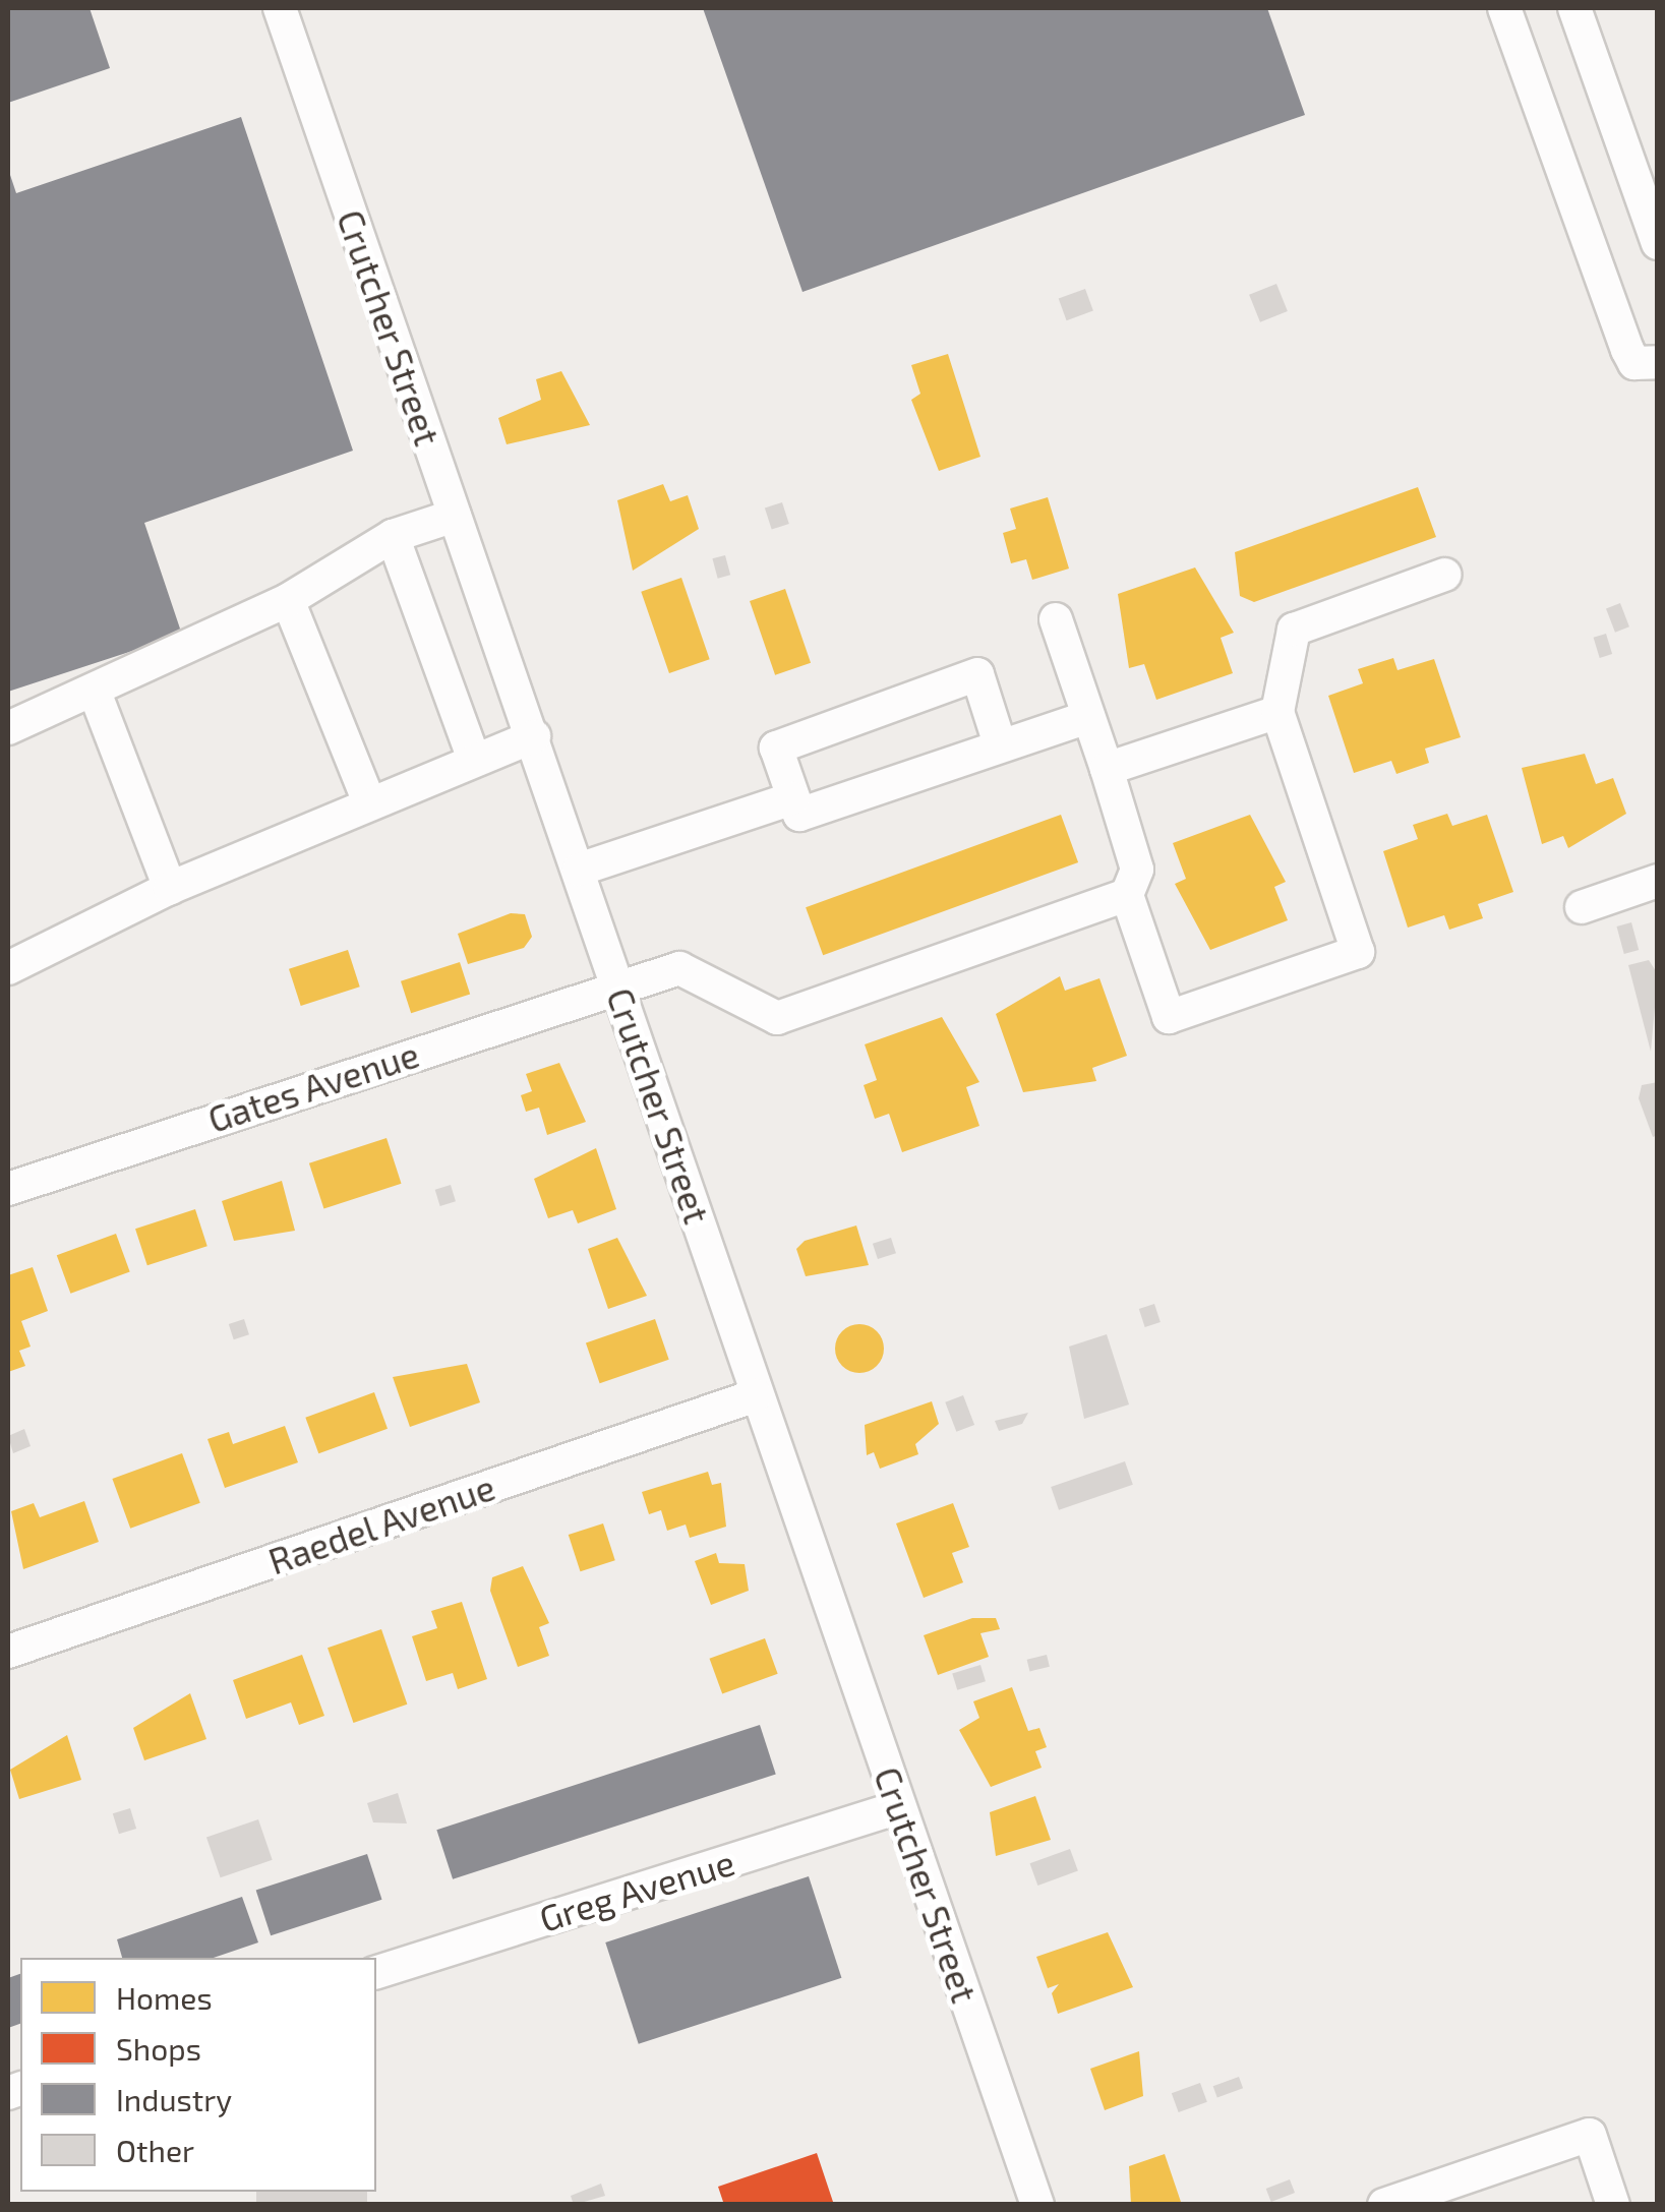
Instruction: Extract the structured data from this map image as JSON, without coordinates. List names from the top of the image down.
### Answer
{
  "streets": {
    "street": [
      "Crutcher Street",
      "Gates Avenue",
      "Raedel Avenue",
      "Greg Avenue"
    ]
  },
  "crossings": [
    ["Crutcher Street", "Gates Avenue"],
    ["Crutcher Street", "Raedel Avenue"],
    ["Crutcher Street", "Greg Avenue"]
  ],
  "legend": [
    "Homes",
    "Shops",
    "Industry",
    "Other"
  ]
}
